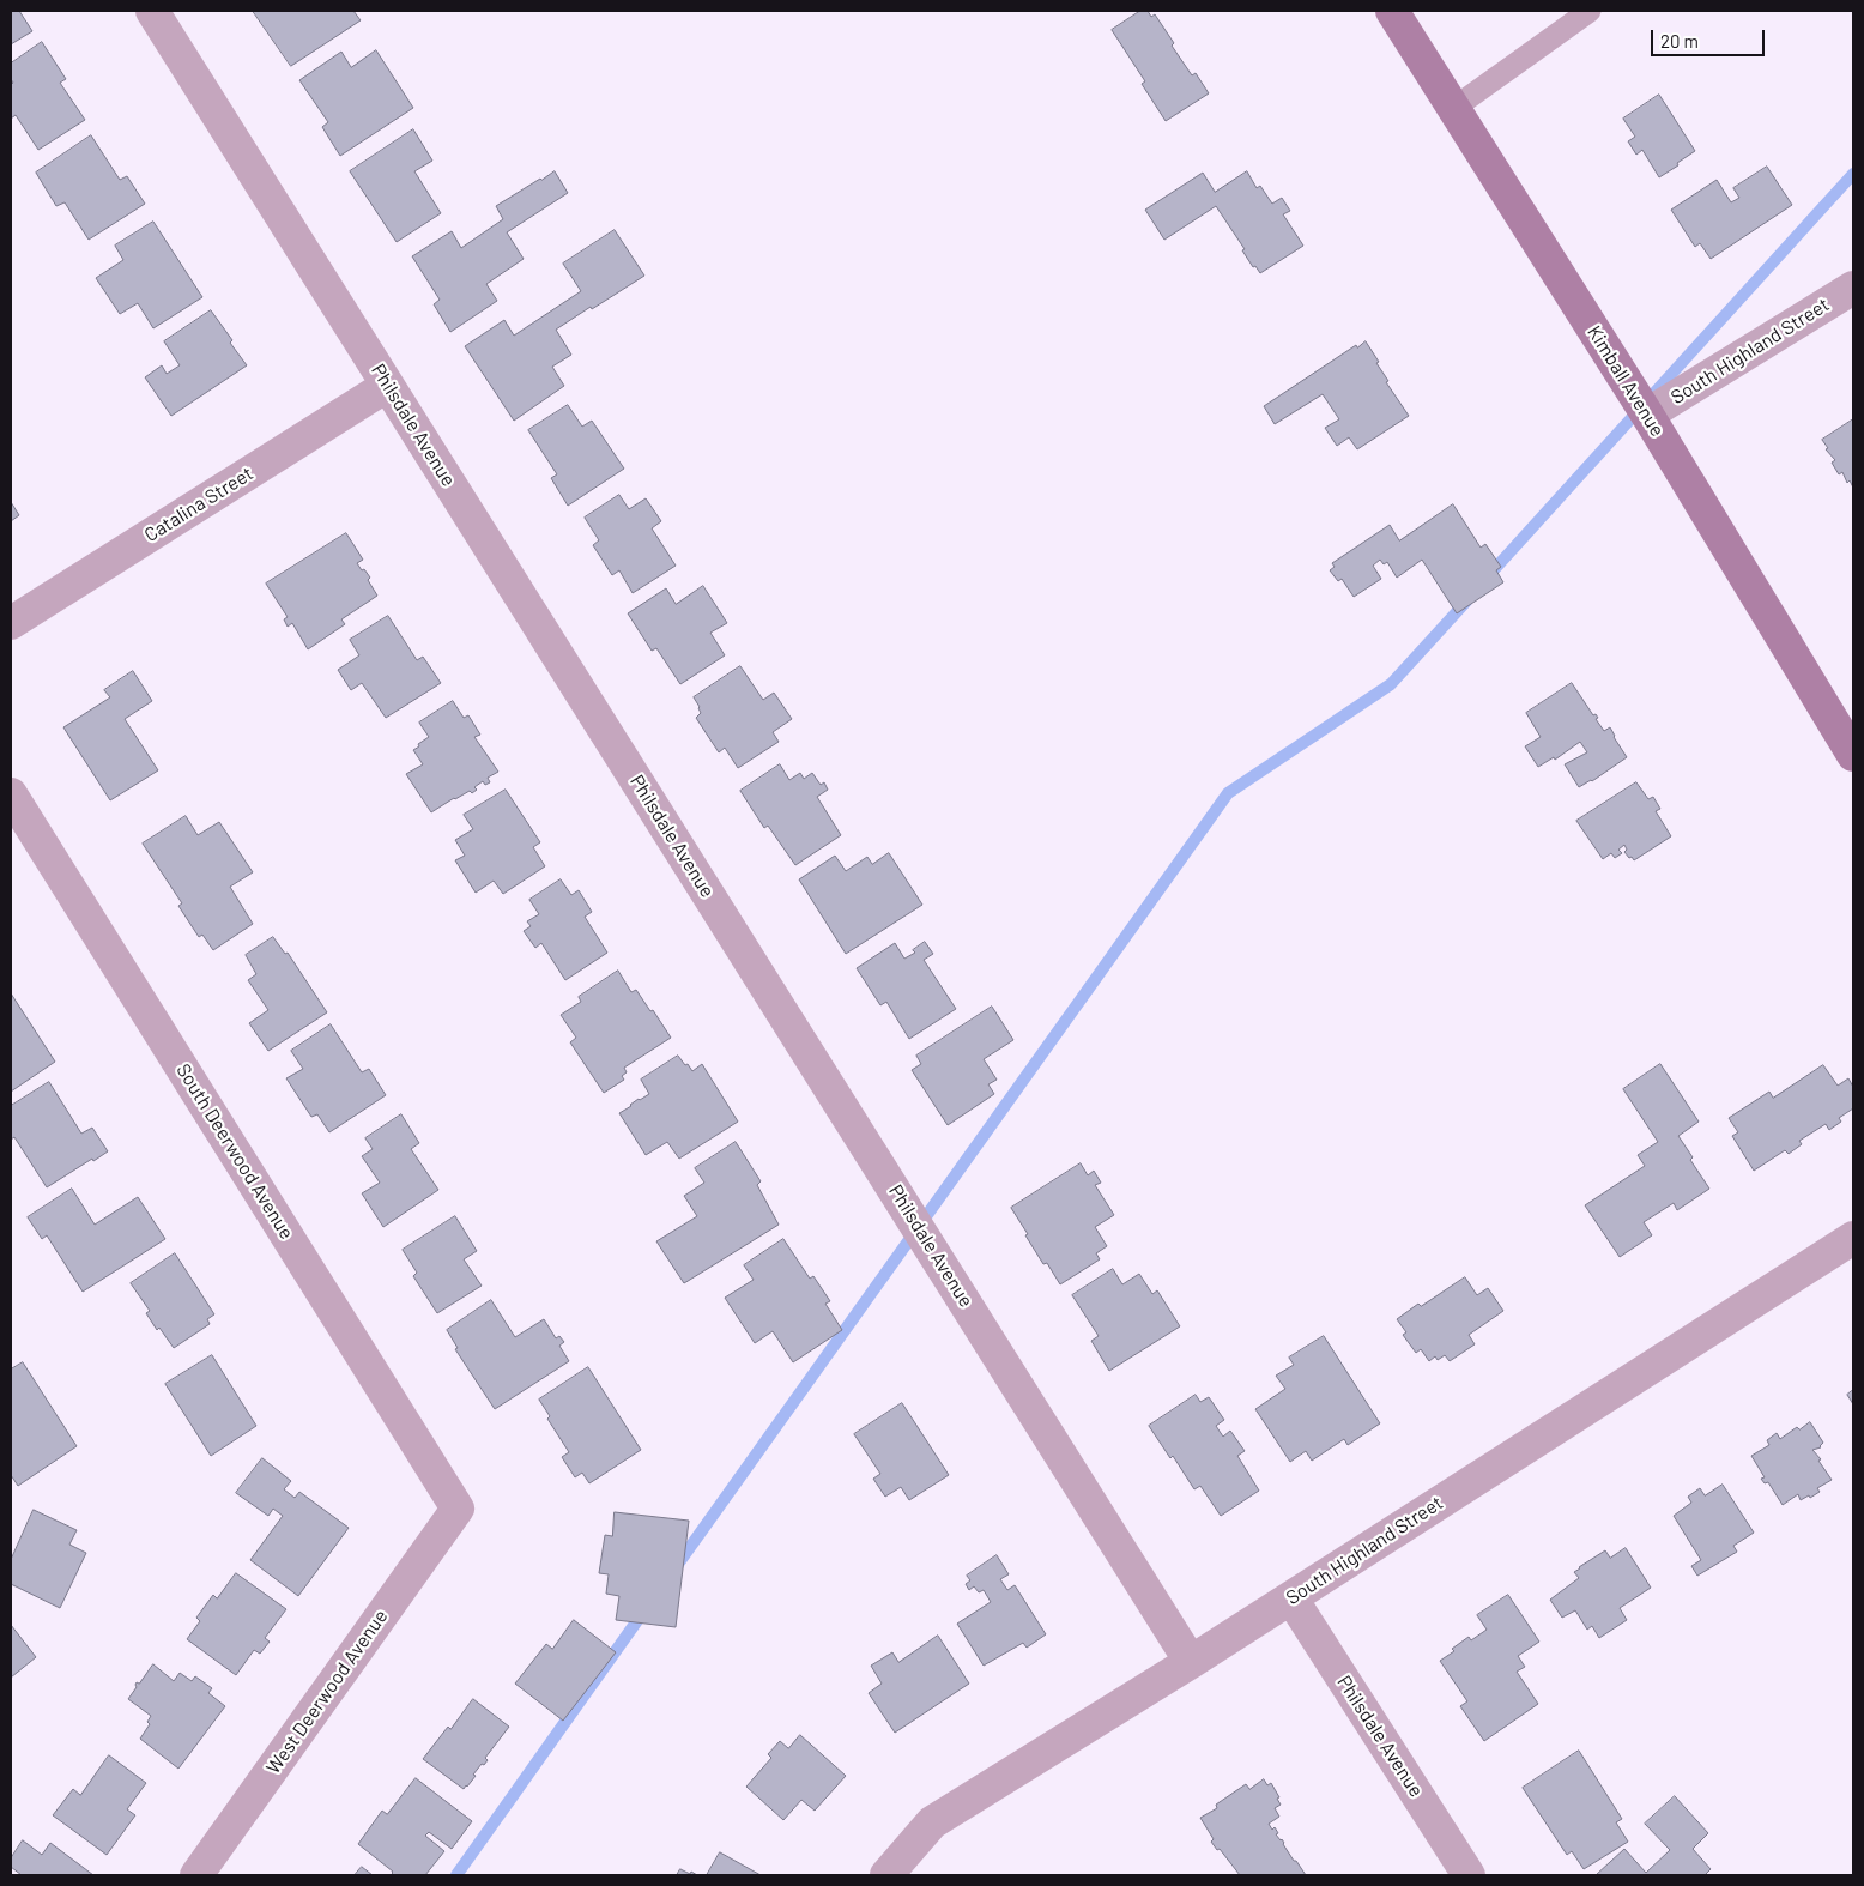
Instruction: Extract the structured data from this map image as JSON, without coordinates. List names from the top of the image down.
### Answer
{
  "streets": {
    "main road": ["Kimball Avenue"],
    "street": [
      "South Highland Street",
      "Philsdale Avenue",
      "Catalina Street",
      "South Deerwood Avenue",
      "West Deerwood Avenue"
    ]
  },
  "crossings": [
    ["South Highland Street", "Kimball Avenue"],
    ["South Highland Street", "Philsdale Avenue"],
    ["Philsdale Avenue", "Catalina Street"],
    ["South Deerwood Avenue", "West Deerwood Avenue"]
  ],
  "scale_bar": "20 m"
}
